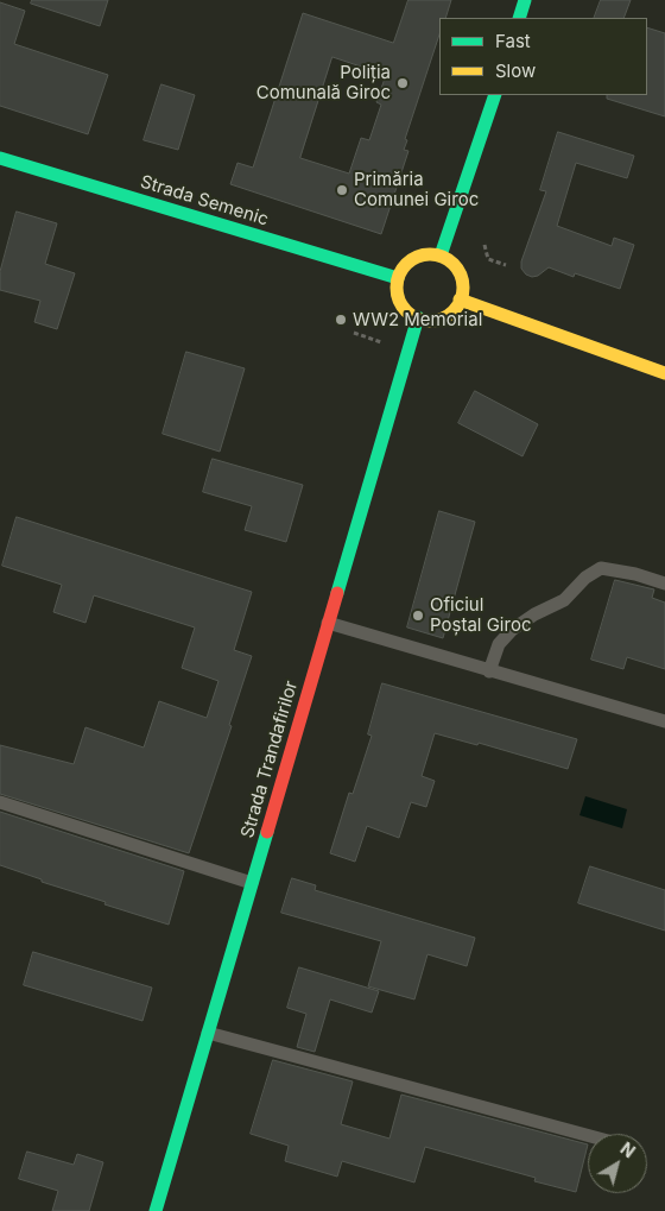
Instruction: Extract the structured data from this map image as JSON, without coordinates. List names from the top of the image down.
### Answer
{
  "streets": {
    "main road": ["Strada Semenic", "Strada Trandafirilor"]
  },
  "crossings": [
    ["Strada Semenic", "Strada Trandafirilor"]
  ],
  "places": [
    "Poliția Comunală Giroc",
    "Primăria Comunei Giroc",
    "WW2 Memorial",
    "Oficiul Poștal Giroc"
  ],
  "legend": ["Fast", "Slow"],
  "north": "top right"
}
